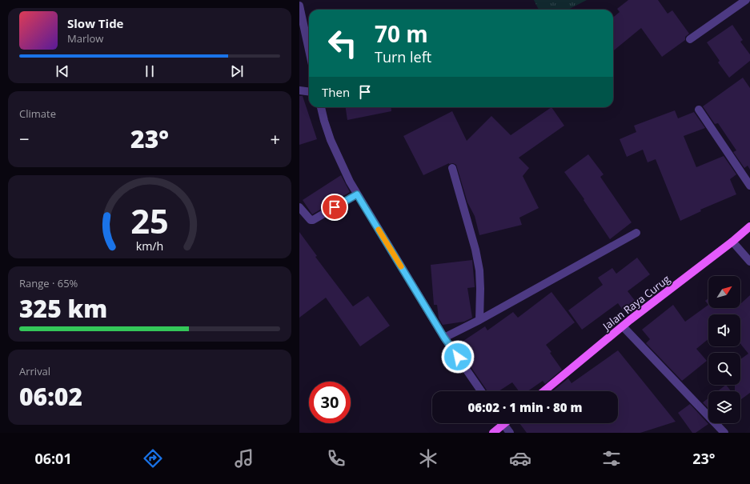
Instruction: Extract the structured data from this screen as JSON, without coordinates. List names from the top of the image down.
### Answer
{
  "streets": {
    "main road": ["Jalan Raya Curug"]
  },
  "north": "top right",
  "page": {
    "turn": ["70 m", "Turn left"],
    "song": ["Slow Tide", "Marlow"],
    "then": "Then",
    "tile": [
      "Climate",
      ["Range · 65%", "325 km"],
      ["Arrival", "06:02"]
    ],
    "heat": ["−", "23°", "+"],
    "limit": "30",
    "trip": "06:02 · 1 min · 80 m",
    "tabs": ["06:01", "23°"],
    "gauge": ["25", "km/h"]
  }
}
